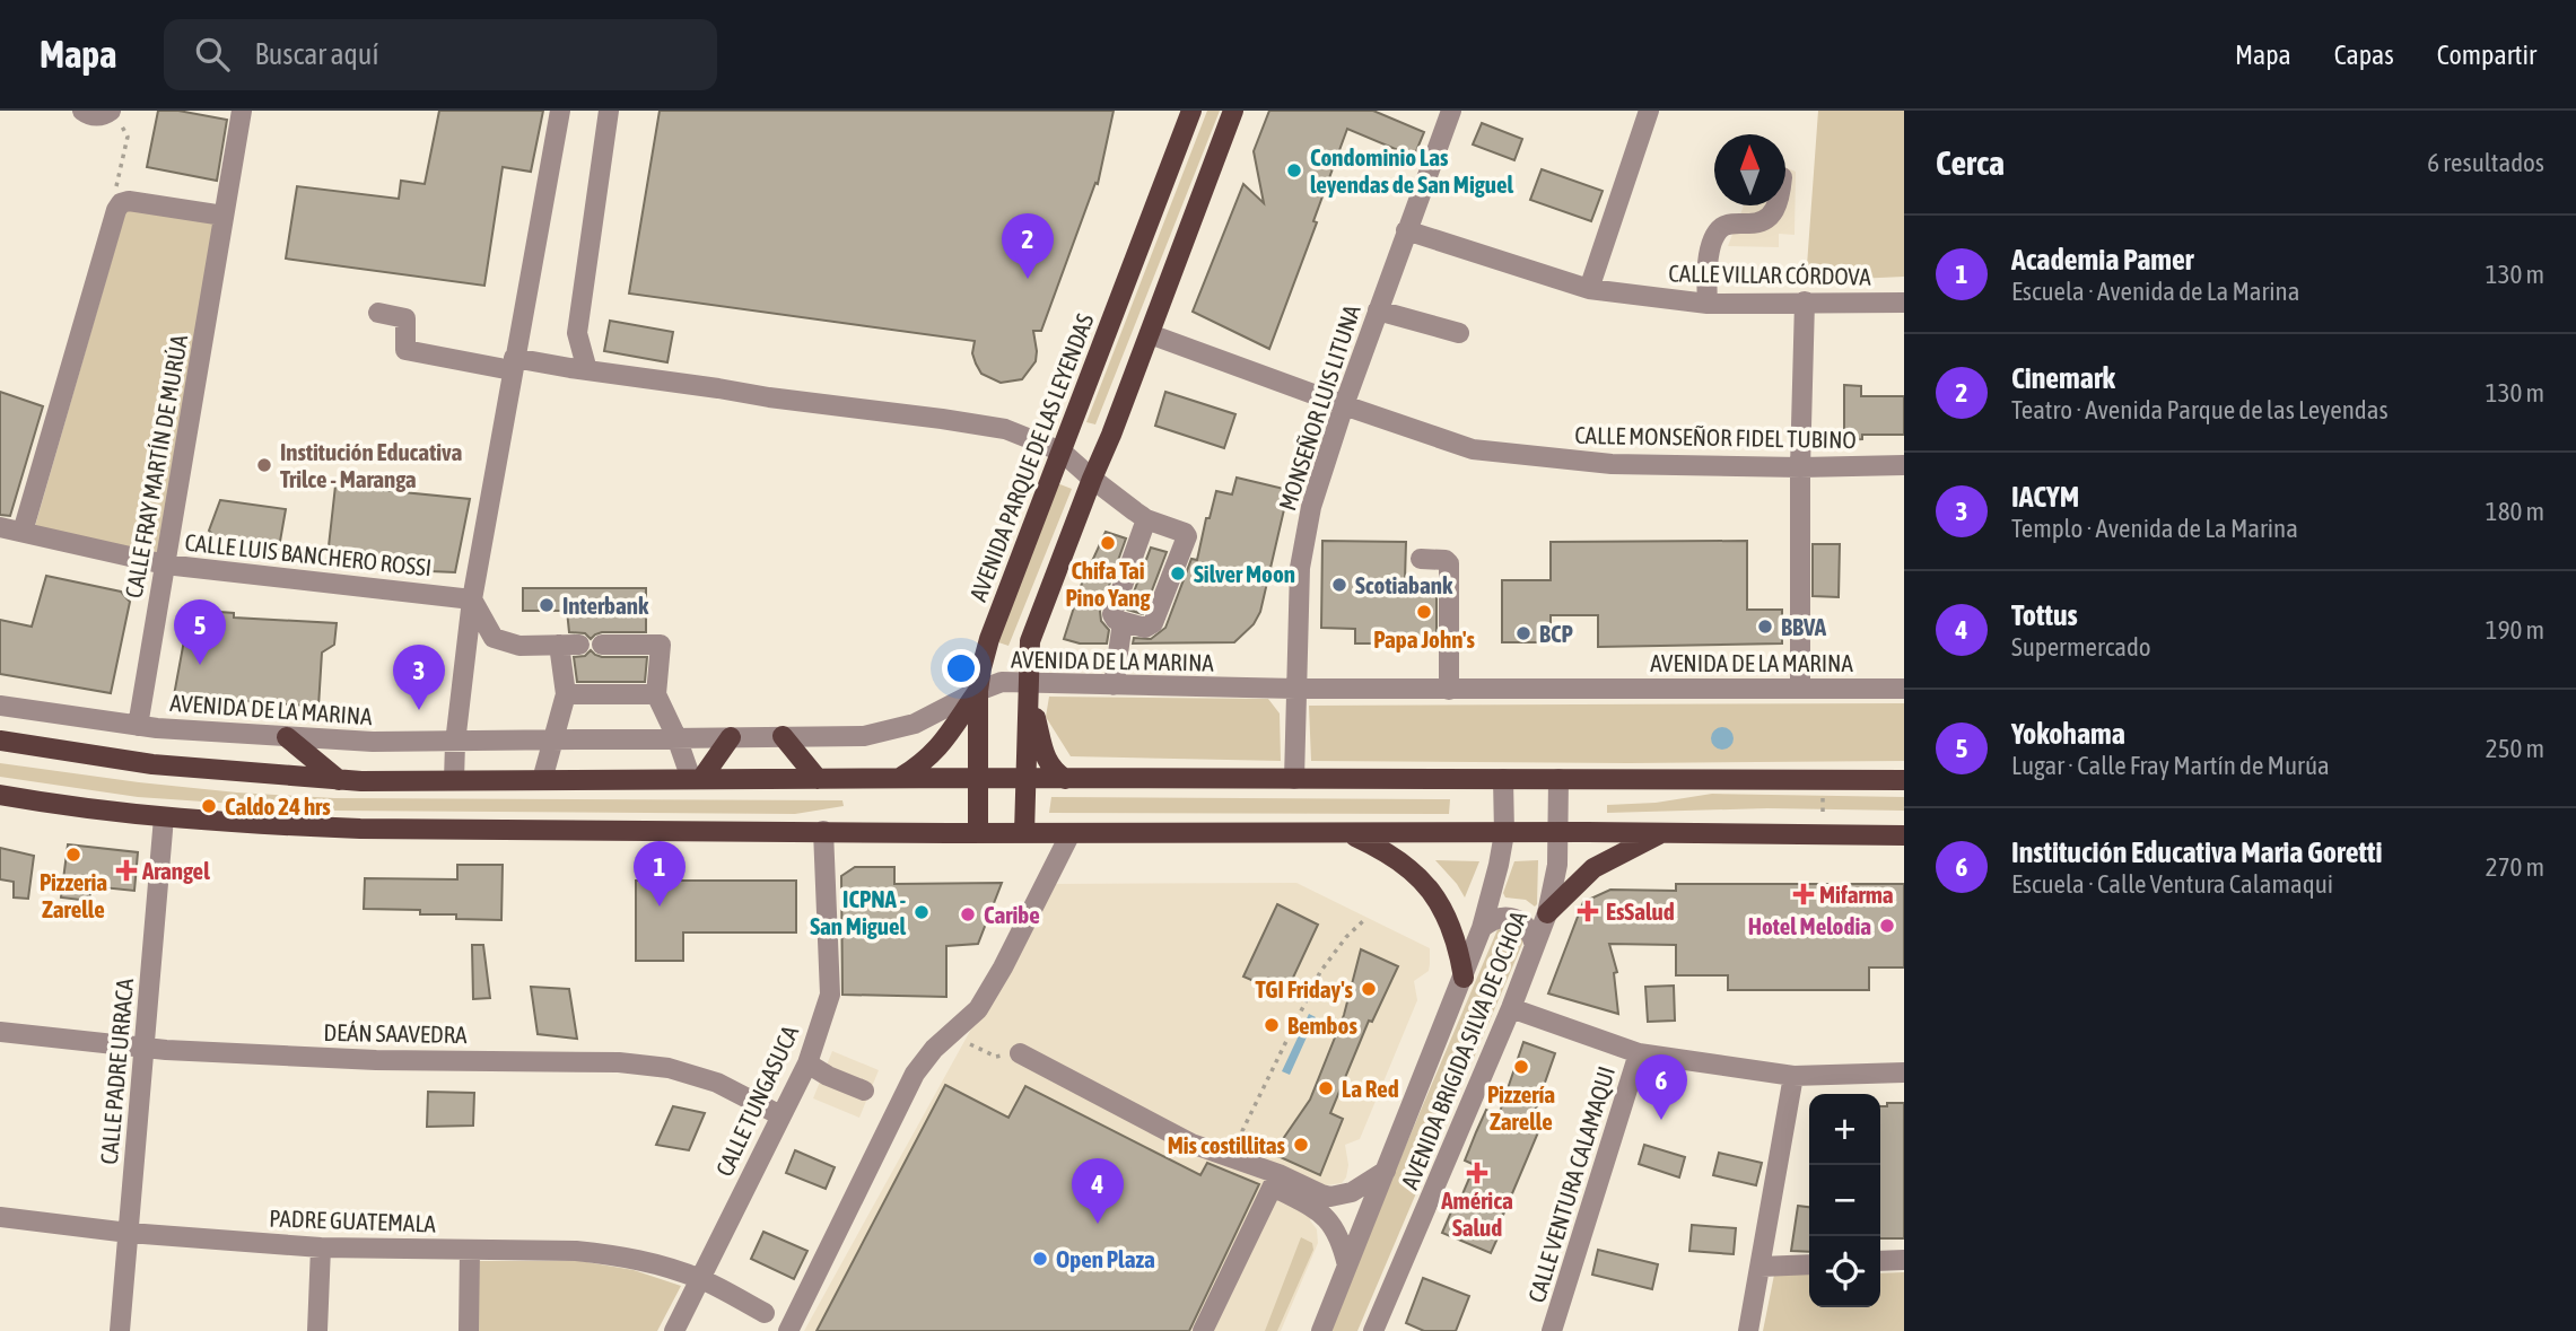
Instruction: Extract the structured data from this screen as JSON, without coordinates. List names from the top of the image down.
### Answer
{
  "streets": {
    "main road": ["AVENIDA PARQUE DE LAS LEYENDAS"],
    "street": [
      "CALLE VILLAR CÓRDOVA",
      "MONSEÑOR LUIS LITUNA",
      "CALLE MONSEÑOR FIDEL TUBINO",
      "CALLE FRAY MARTÍN DE MURÚA",
      "CALLE LUIS BANCHERO ROSSI",
      "AVENIDA DE LA MARINA",
      "DEÁN SAAVEDRA",
      "AVENIDA BRIGIDA SILVA DE OCHOA",
      "CALLE PADRE URRACA",
      "CALLE TUNGASUCA",
      "CALLE VENTURA CALAMAQUI",
      "PADRE GUATEMALA"
    ]
  },
  "crossings": [
    ["CALLE VILLAR CÓRDOVA", "MONSEÑOR LUIS LITUNA"],
    ["MONSEÑOR LUIS LITUNA", "CALLE MONSEÑOR FIDEL TUBINO"],
    ["MONSEÑOR LUIS LITUNA", "AVENIDA DE LA MARINA"],
    ["AVENIDA PARQUE DE LAS LEYENDAS", "AVENIDA DE LA MARINA"],
    ["CALLE FRAY MARTÍN DE MURÚA", "CALLE LUIS BANCHERO ROSSI"],
    ["CALLE FRAY MARTÍN DE MURÚA", "AVENIDA DE LA MARINA"],
    ["DEÁN SAAVEDRA", "CALLE PADRE URRACA"],
    ["DEÁN SAAVEDRA", "CALLE TUNGASUCA"],
    ["CALLE PADRE URRACA", "PADRE GUATEMALA"],
    ["CALLE TUNGASUCA", "PADRE GUATEMALA"]
  ],
  "places": {
    "other": [
      "Condominio Las leyendas de San Miguel",
      "Institución Educativa Trilce - Maranga",
      "Chifa Tai Pino Yang",
      "Silver Moon",
      "Scotiabank",
      "Interbank",
      "Papa John's",
      "BBVA",
      "BCP",
      "Caldo 24 hrs",
      "Pizzeria Zarelle",
      "ICPNA - San Miguel",
      "Caribe",
      "Hotel Melodia",
      "TGI Friday's",
      "Bembos",
      "Pizzería Zarelle",
      "La Red",
      "Mis costillitas",
      "Open Plaza"
    ],
    "health": [
      "Arangel",
      "Mifarma",
      "EsSalud",
      "América Salud"
    ]
  },
  "north": "top",
  "page": {
    "header": "Mapa",
    "search": "Buscar aquí",
    "nav": ["Mapa", "Capas", "Compartir"],
    "heading": ["Cerca", "6 resultados"],
    "pins": [
      "2",
      "5",
      "3",
      "1",
      "6",
      "4"
    ],
    "list": [
      {
        "mark": "1",
        "name": "Academia Pamer",
        "note": "Escuela · Avenida de La Marina",
        "value": "130 m"
      },
      {
        "mark": "2",
        "name": "Cinemark",
        "note": "Teatro · Avenida Parque de las Leyendas",
        "value": "130 m"
      },
      {
        "mark": "3",
        "name": "IACYM",
        "note": "Templo · Avenida de La Marina",
        "value": "180 m"
      },
      {
        "mark": "4",
        "name": "Tottus",
        "note": "Supermercado",
        "value": "190 m"
      },
      {
        "mark": "5",
        "name": "Yokohama",
        "note": "Lugar · Calle Fray Martín de Murúa",
        "value": "250 m"
      },
      {
        "mark": "6",
        "name": "Institución Educativa Maria Goretti",
        "note": "Escuela · Calle Ventura Calamaqui",
        "value": "270 m"
      }
    ],
    "map_buttons": ["+", "−"]
  }
}
